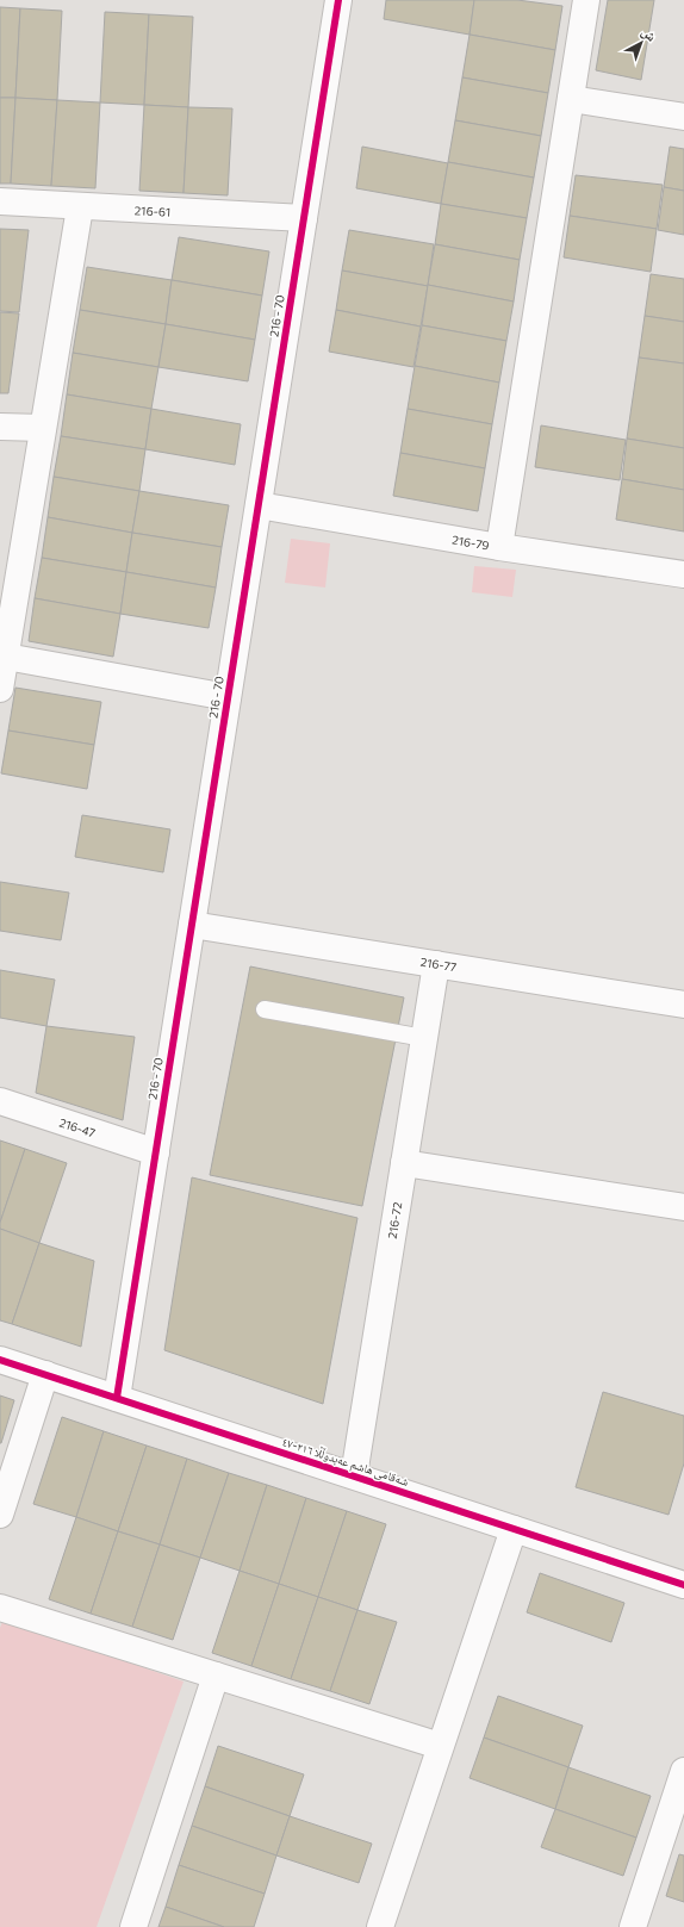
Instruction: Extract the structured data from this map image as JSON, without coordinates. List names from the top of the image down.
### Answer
{
  "streets": {
    "street": [
      "216-61",
      "216 - 70",
      "216-79",
      "216-77",
      "216-47",
      "216-72",
      "شەقامی هاشم عەبدوڵڵا ٢١٦-٤٧"
    ]
  },
  "crossings": [
    ["216-61", "216 - 70"],
    ["216 - 70", "216-79"],
    ["216 - 70", "216-77"],
    ["216 - 70", "216-47"],
    ["216 - 70", "شەقامی هاشم عەبدوڵڵا ٢١٦-٤٧"],
    ["216-77", "216-72"],
    ["216-72", "شەقامی هاشم عەبدوڵڵا ٢١٦-٤٧"]
  ],
  "north": "top right"
}
